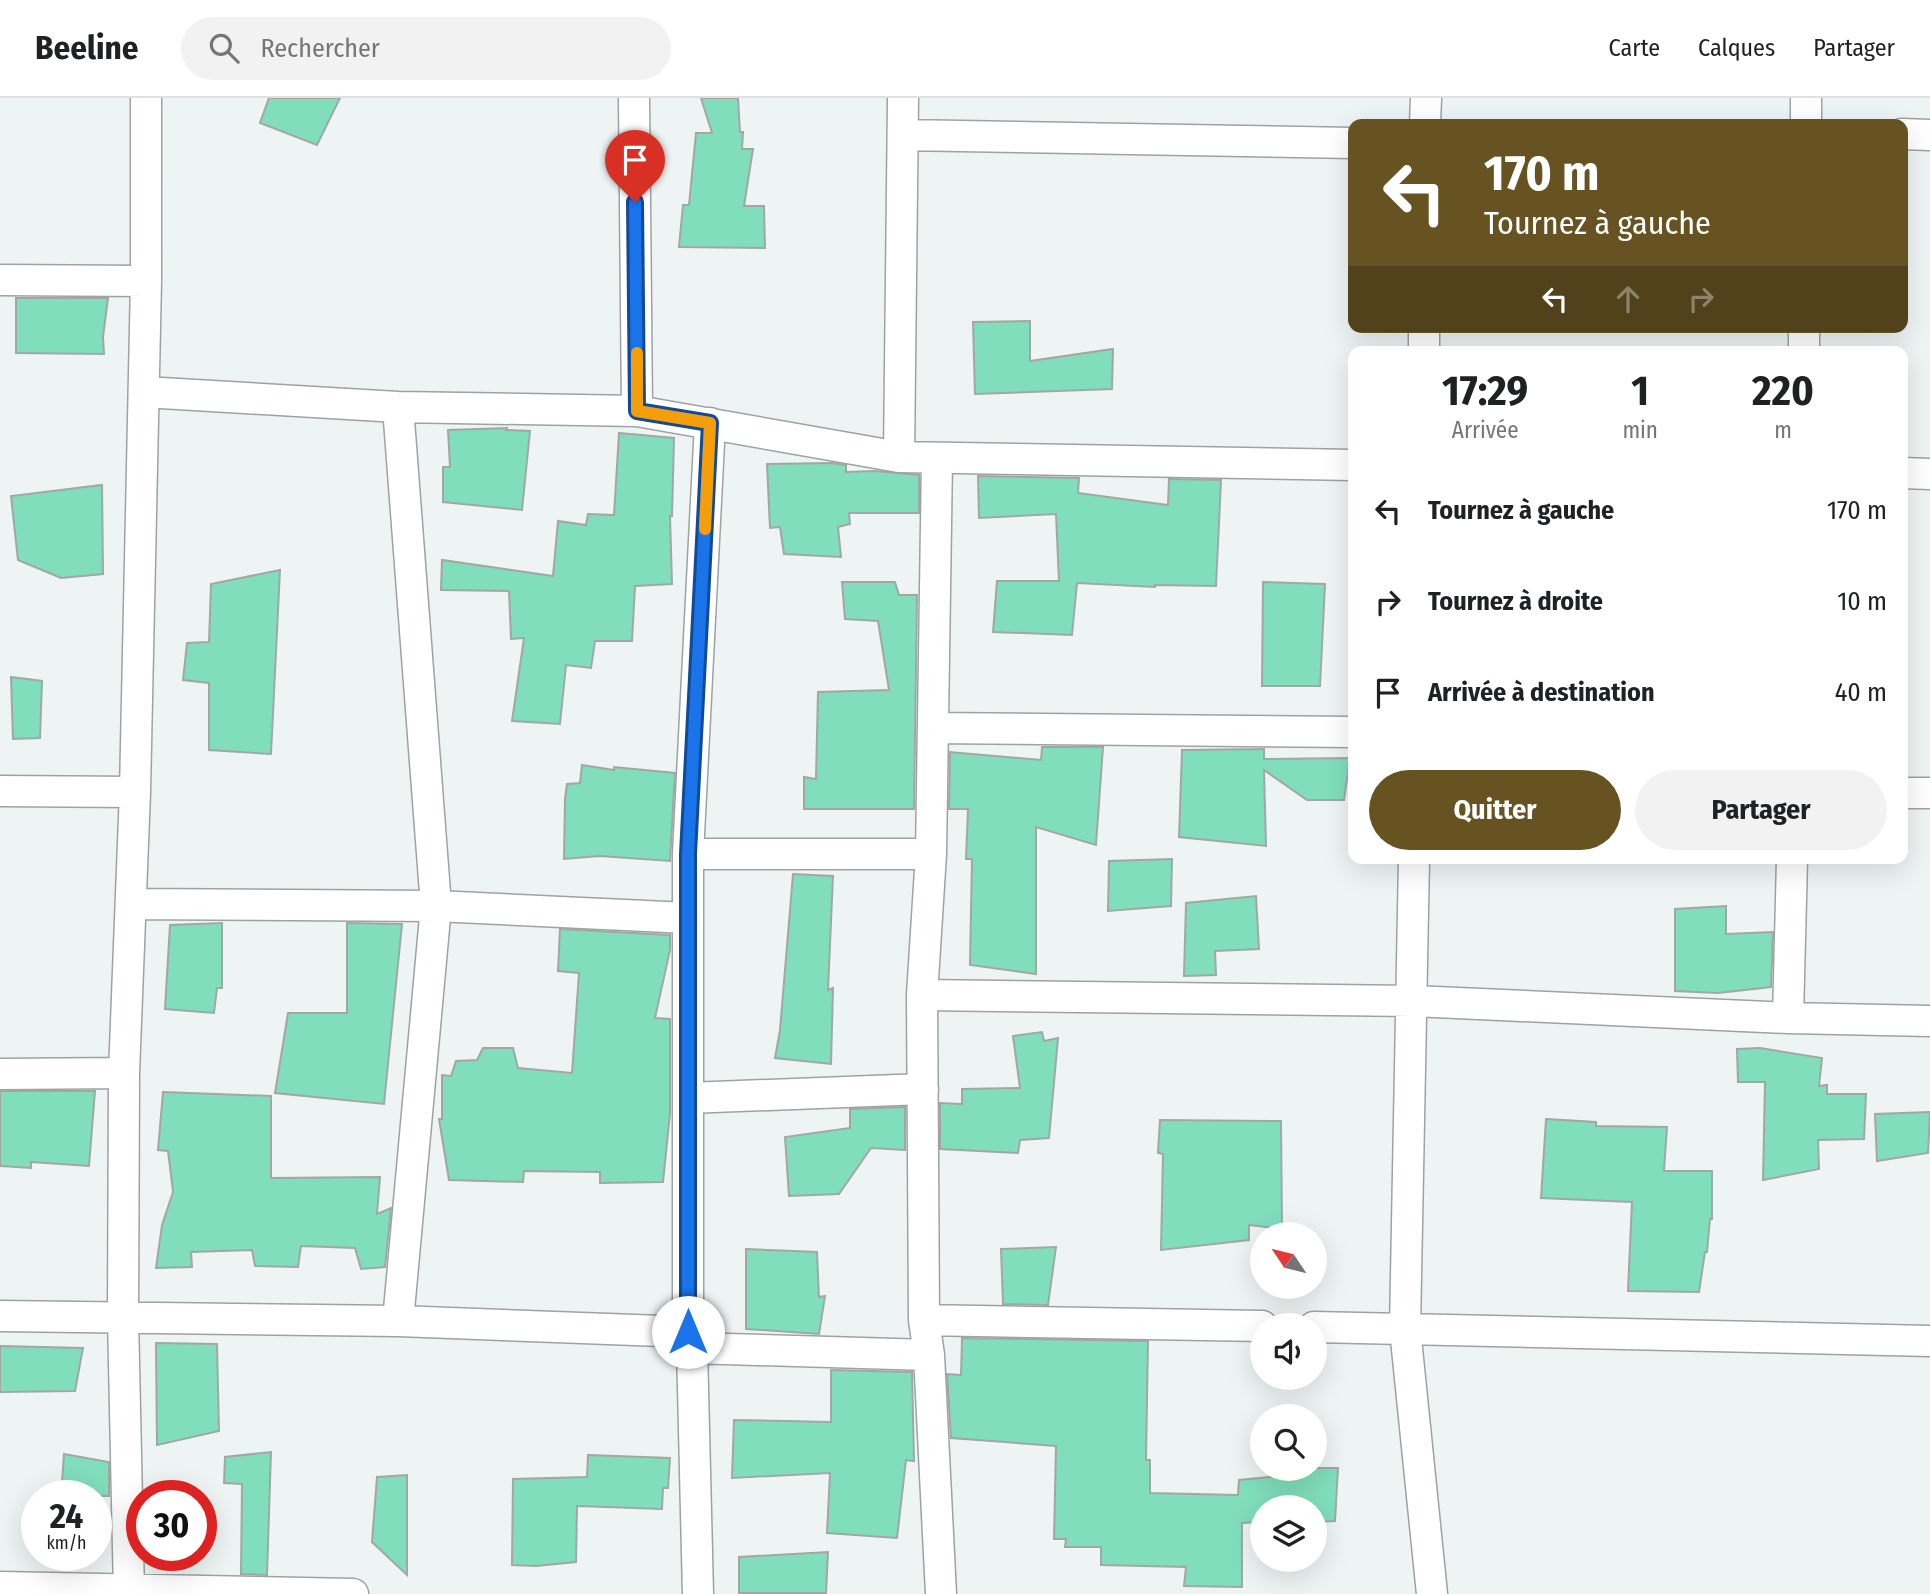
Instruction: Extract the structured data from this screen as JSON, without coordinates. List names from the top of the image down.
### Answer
{
  "north": "top left",
  "page": {
    "header": "Beeline",
    "search": "Rechercher",
    "nav": ["Carte", "Calques", "Partager"],
    "turn": ["170 m", "Tournez à gauche"],
    "eta": [
      "17:29",
      "Arrivée",
      "1",
      "min",
      "220",
      "m"
    ],
    "list": [
      {
        "name": "Tournez à gauche",
        "value": "170 m"
      },
      {
        "name": "Tournez à droite",
        "value": "10 m"
      },
      {
        "name": "Arrivée à destination",
        "value": "40 m"
      }
    ],
    "buttons": ["Quitter", "Partager"],
    "speed": "24 km/h",
    "limit": "30"
  }
}
